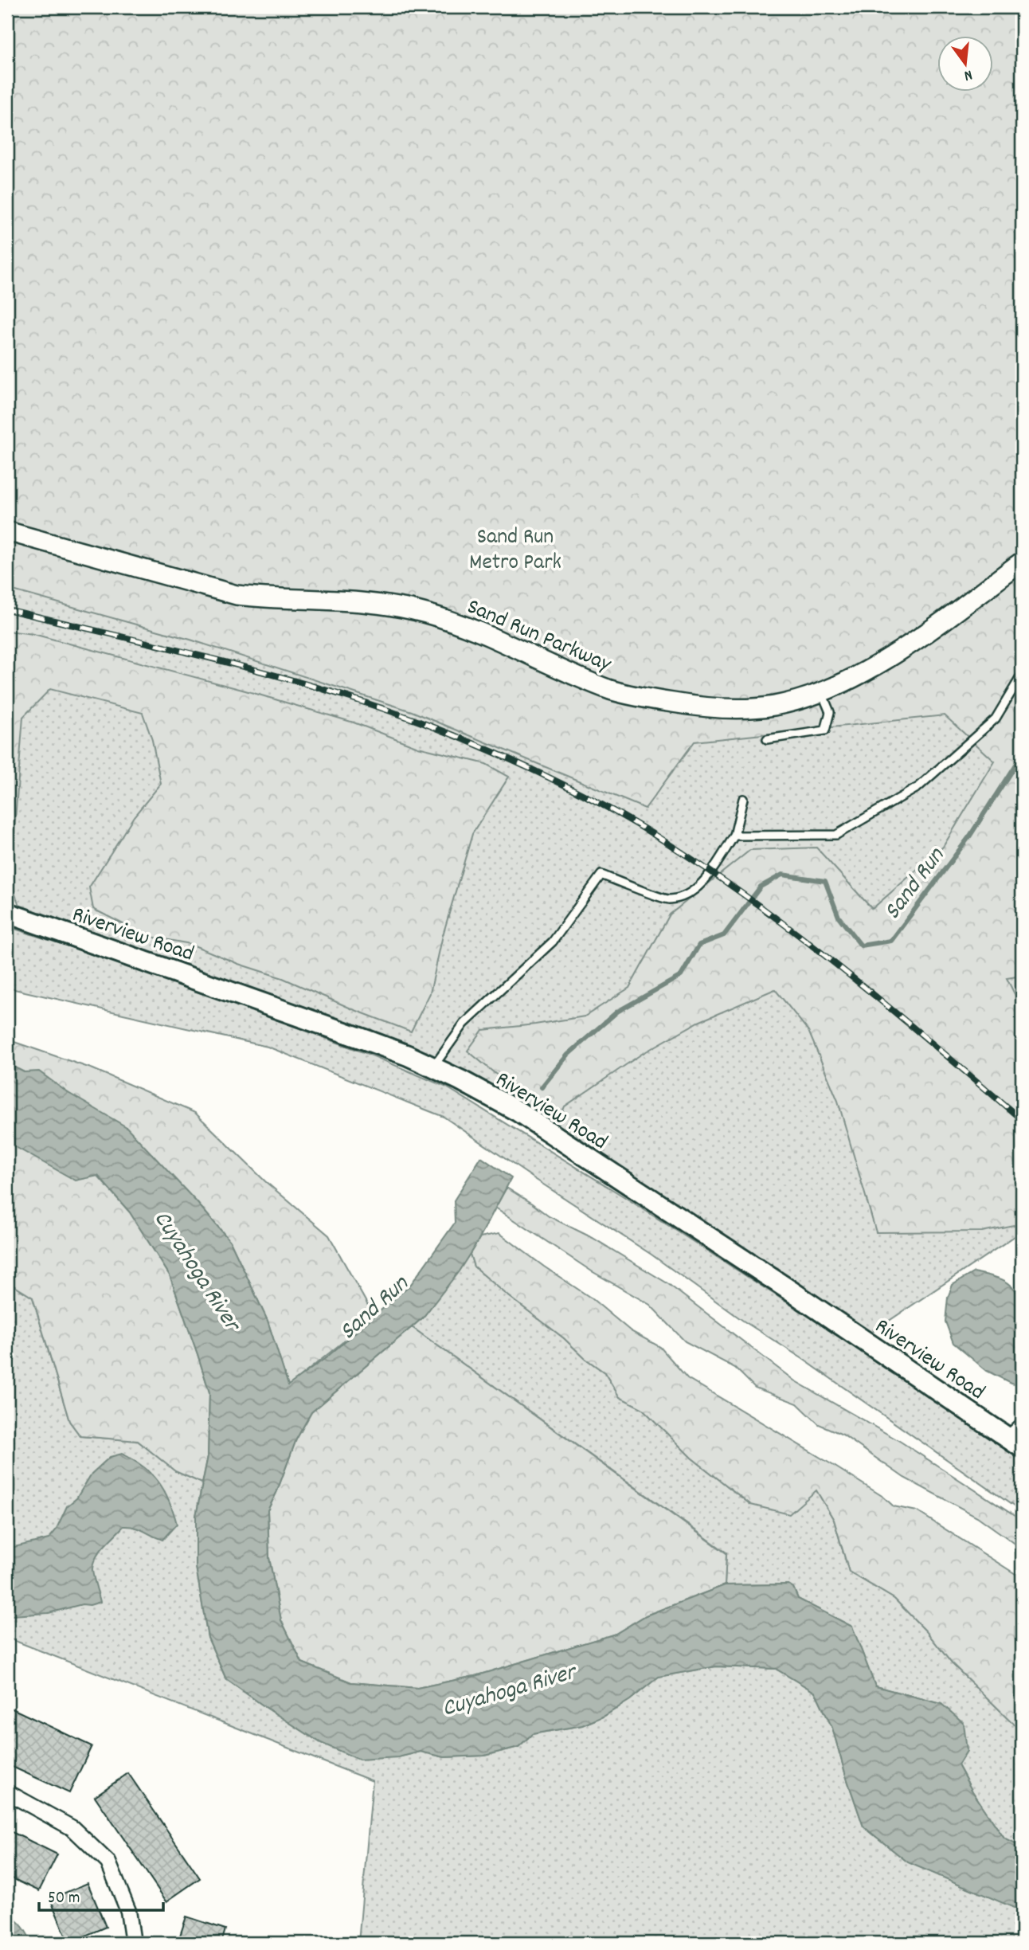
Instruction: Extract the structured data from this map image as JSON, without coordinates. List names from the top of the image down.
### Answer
{
  "streets": {
    "main road": ["Riverview Road"],
    "street": ["Sand Run Parkway"]
  },
  "water": ["Sand Run", "Cuyahoga River"],
  "parks": ["Sand Run Metro Park"],
  "scale_bar": "50 m",
  "north": "bottom"
}
